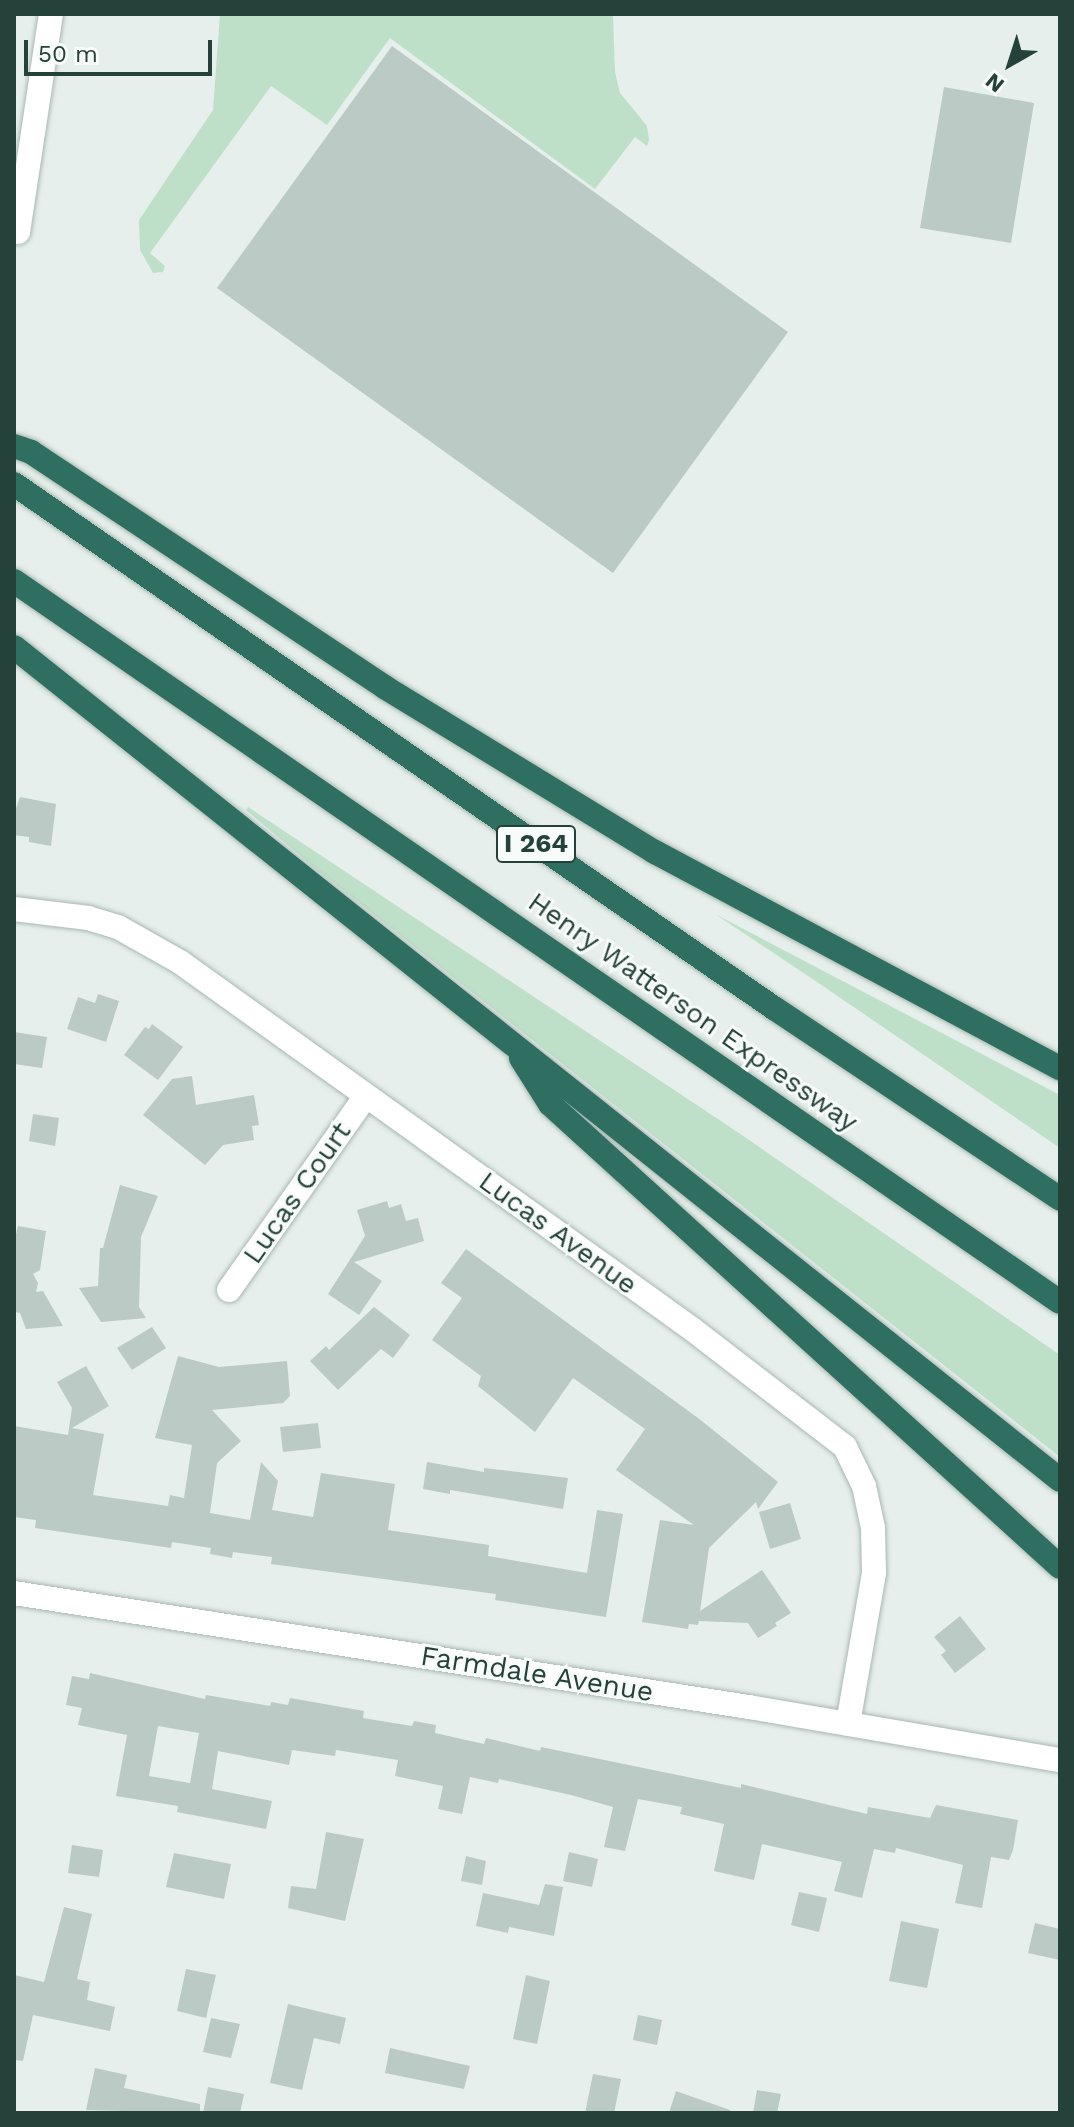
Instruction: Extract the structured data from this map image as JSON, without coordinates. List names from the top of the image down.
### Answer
{
  "streets": {
    "highway": ["I 264", "Henry Watterson Expressway"],
    "street": ["Lucas Court", "Lucas Avenue", "Farmdale Avenue"]
  },
  "crossings": [
    ["Lucas Court", "Lucas Avenue"],
    ["Lucas Avenue", "Farmdale Avenue"]
  ],
  "scale_bar": "50 m",
  "north": "bottom left"
}
